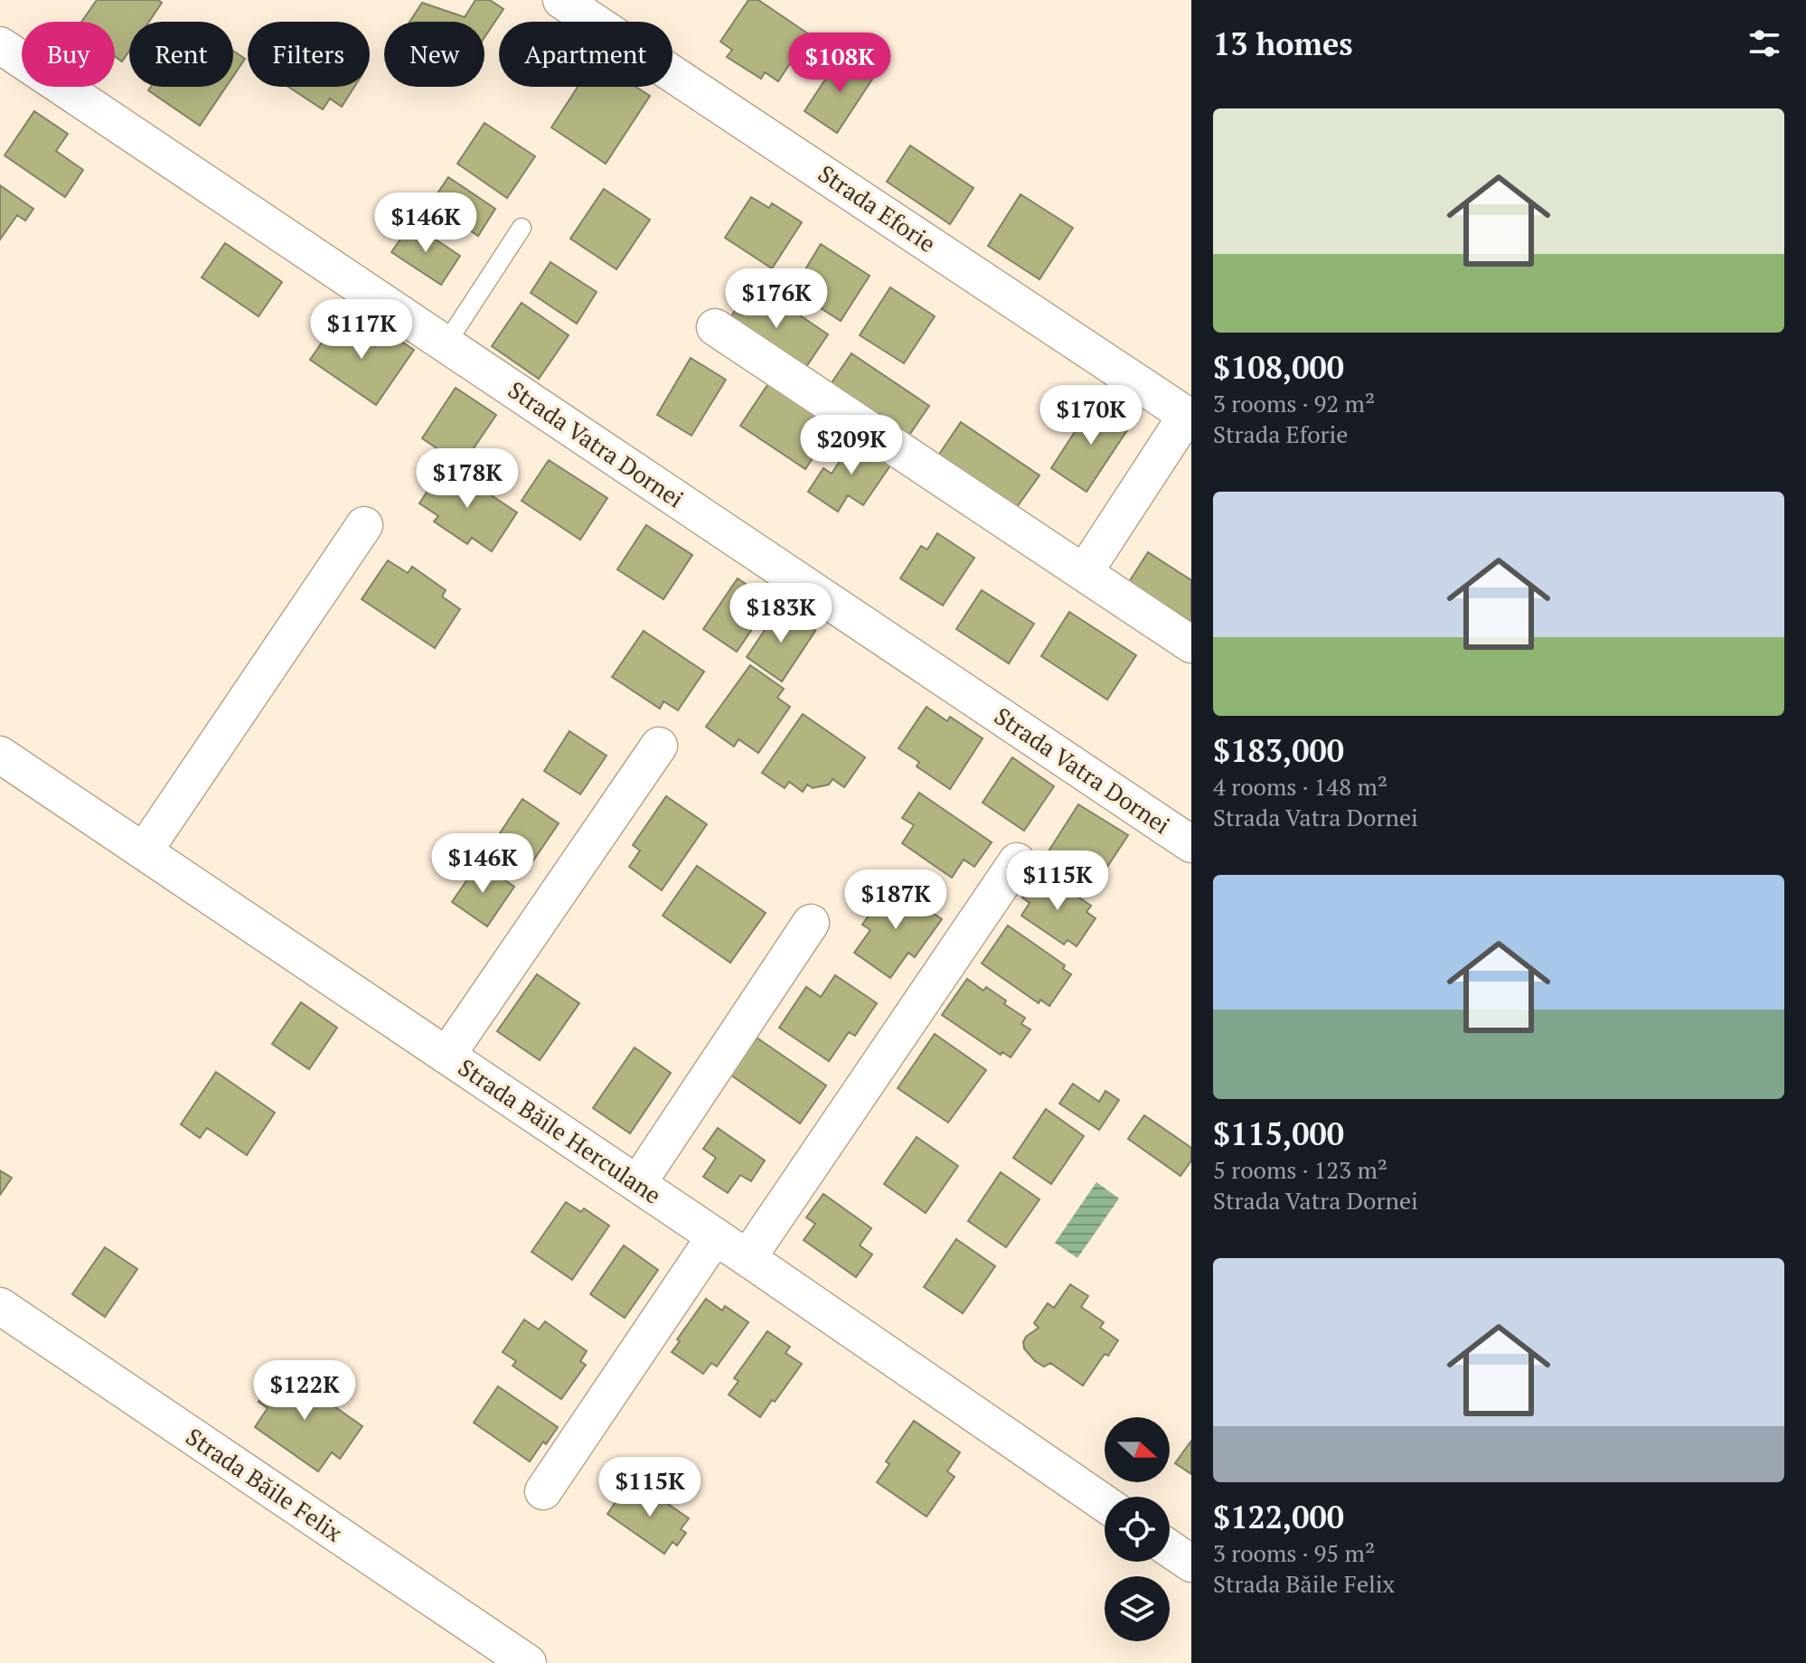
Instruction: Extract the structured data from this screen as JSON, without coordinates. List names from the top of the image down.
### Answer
{
  "streets": {
    "street": [
      "Strada Eforie",
      "Strada Vatra Dornei",
      "Strada Băile Herculane",
      "Strada Băile Felix"
    ]
  },
  "north": "right",
  "page": {
    "heading": "13 homes",
    "chip": [
      "Buy",
      "Rent",
      "Filters",
      "New",
      "Apartment"
    ],
    "price": [
      "$108K",
      "$146K",
      "$176K",
      "$117K",
      "$170K",
      "$209K",
      "$178K",
      "$183K",
      "$146K",
      "$115K",
      "$187K",
      "$122K",
      "$115K"
    ],
    "list": [
      {
        "name": "$108,000",
        "note": "3 rooms · 92 m² · Strada Eforie"
      },
      {
        "name": "$183,000",
        "note": "4 rooms · 148 m² · Strada Vatra Dornei"
      },
      {
        "name": "$115,000",
        "note": "5 rooms · 123 m² · Strada Vatra Dornei"
      },
      {
        "name": "$122,000",
        "note": "3 rooms · 95 m² · Strada Băile Felix"
      }
    ]
  }
}
